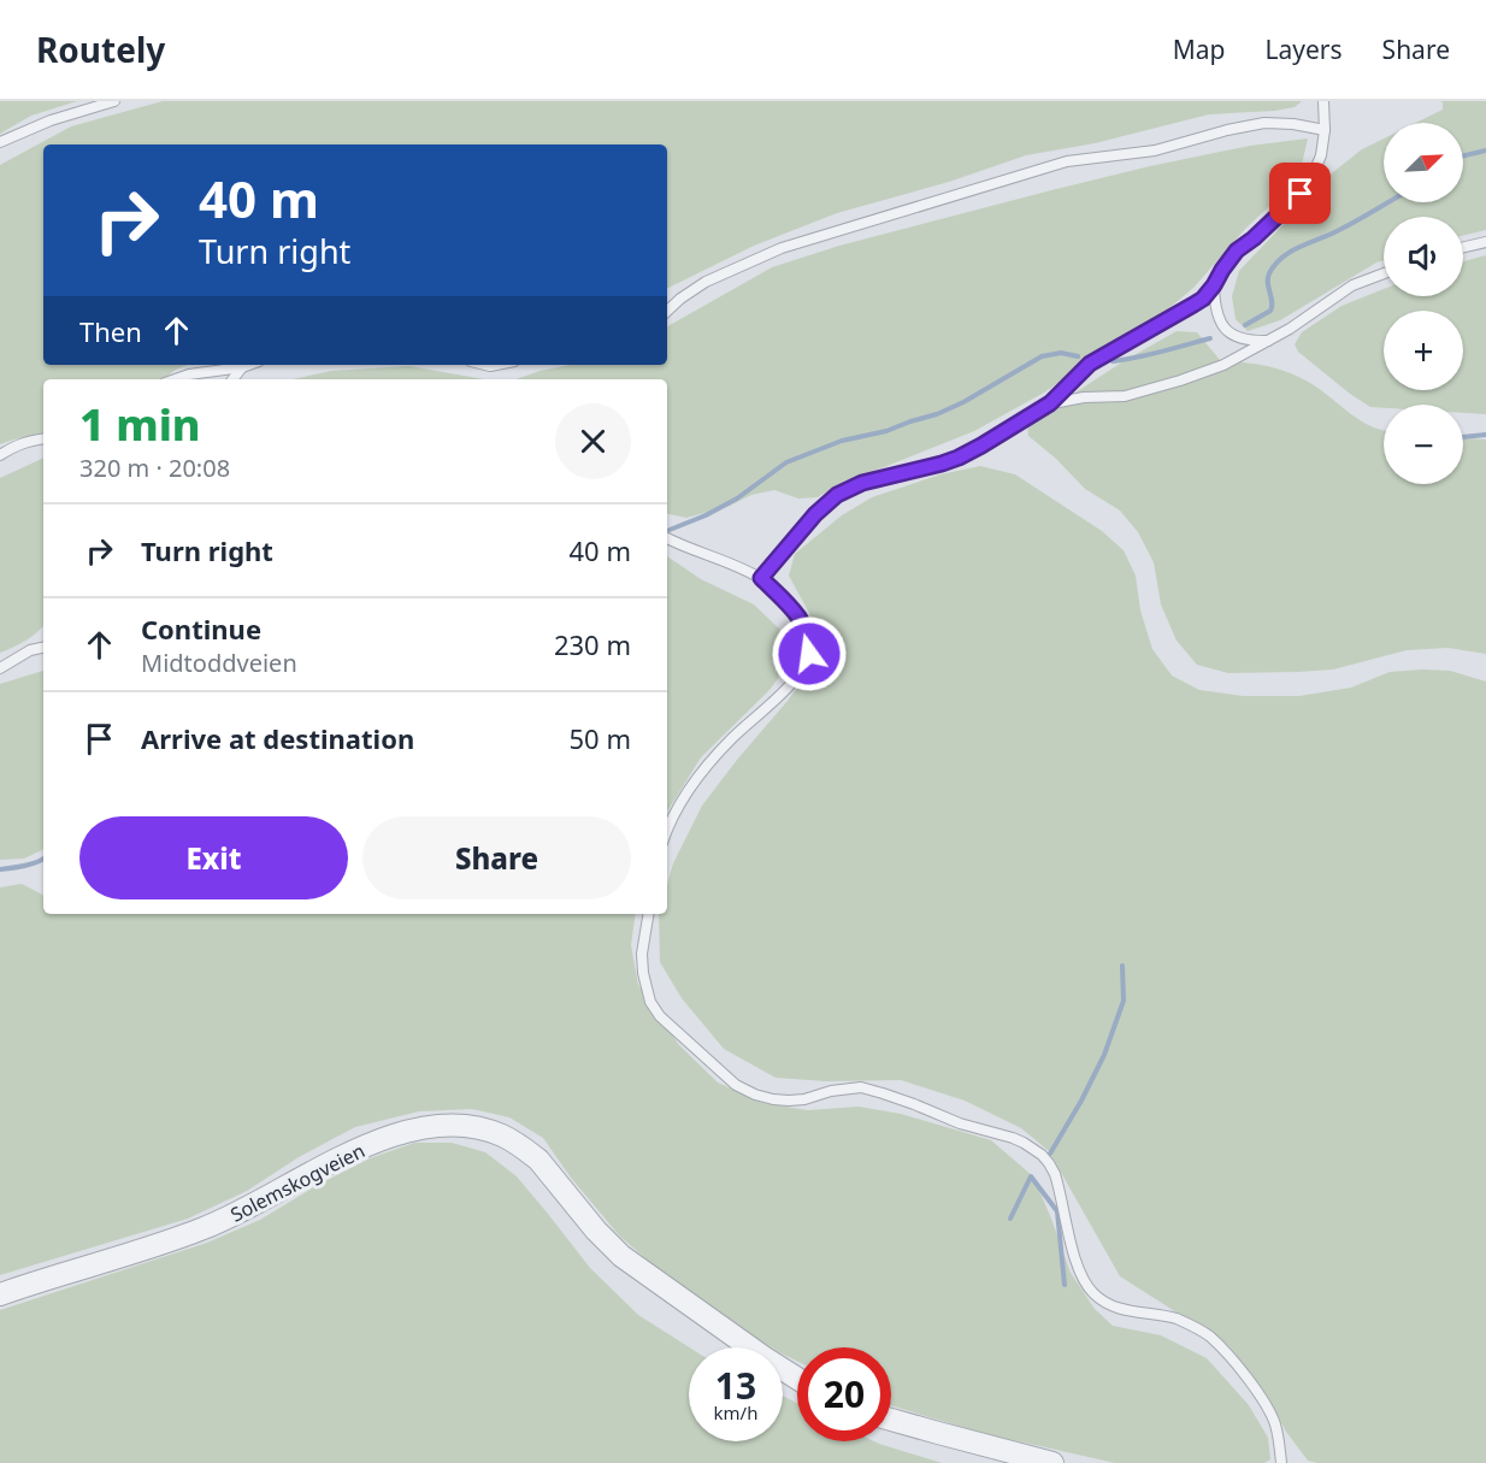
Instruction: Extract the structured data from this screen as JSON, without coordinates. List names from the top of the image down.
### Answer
{
  "streets": {
    "street": ["Solemskogveien"]
  },
  "north": "top right",
  "page": {
    "header": "Routely",
    "nav": ["Map", "Layers", "Share"],
    "map_buttons": ["+", "−"],
    "turn": ["40 m", "Turn right"],
    "then": "Then",
    "heading": ["1 min", "320 m · 20:08"],
    "list": [
      {
        "name": "Turn right",
        "value": "40 m"
      },
      {
        "name": "Continue",
        "note": "Midtoddveien",
        "value": "230 m"
      },
      {
        "name": "Arrive at destination",
        "value": "50 m"
      }
    ],
    "buttons": ["Exit", "Share"],
    "speed": "13 km/h",
    "limit": "20"
  }
}
